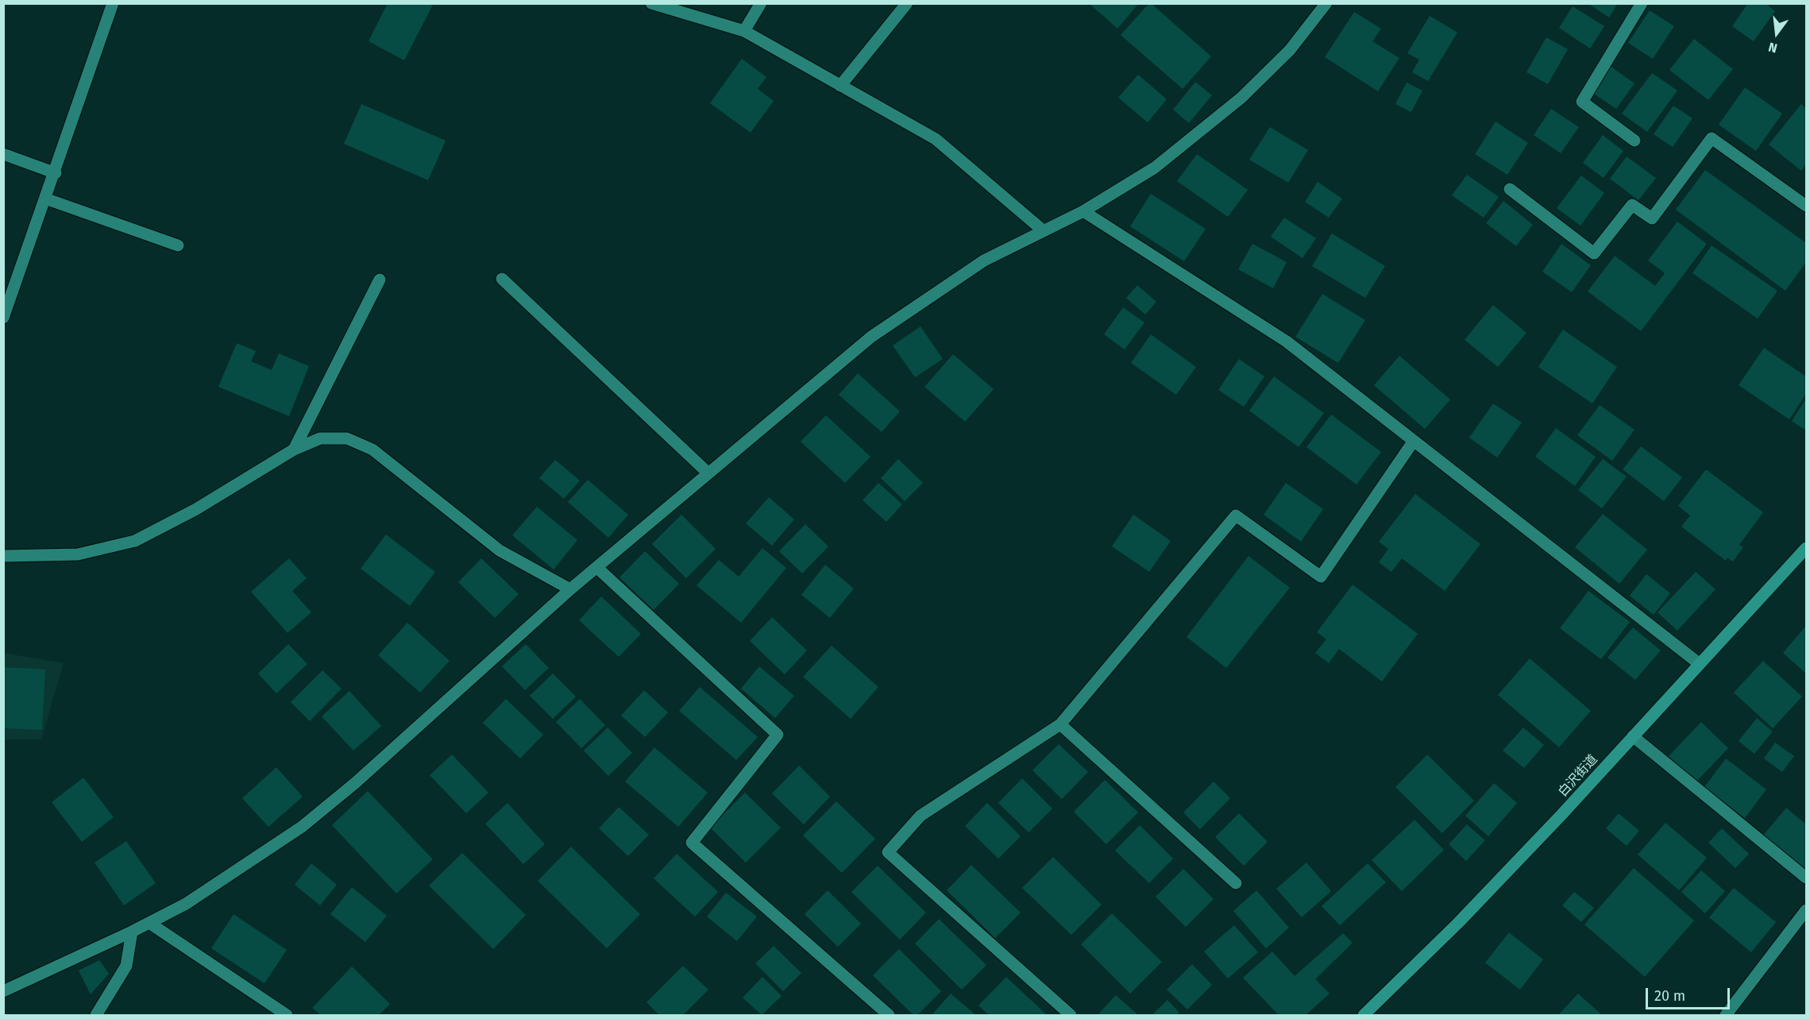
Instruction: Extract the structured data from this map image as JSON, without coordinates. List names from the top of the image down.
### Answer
{
  "streets": {
    "main road": ["白沢街道"]
  },
  "scale_bar": "20 m",
  "north": "bottom"
}
